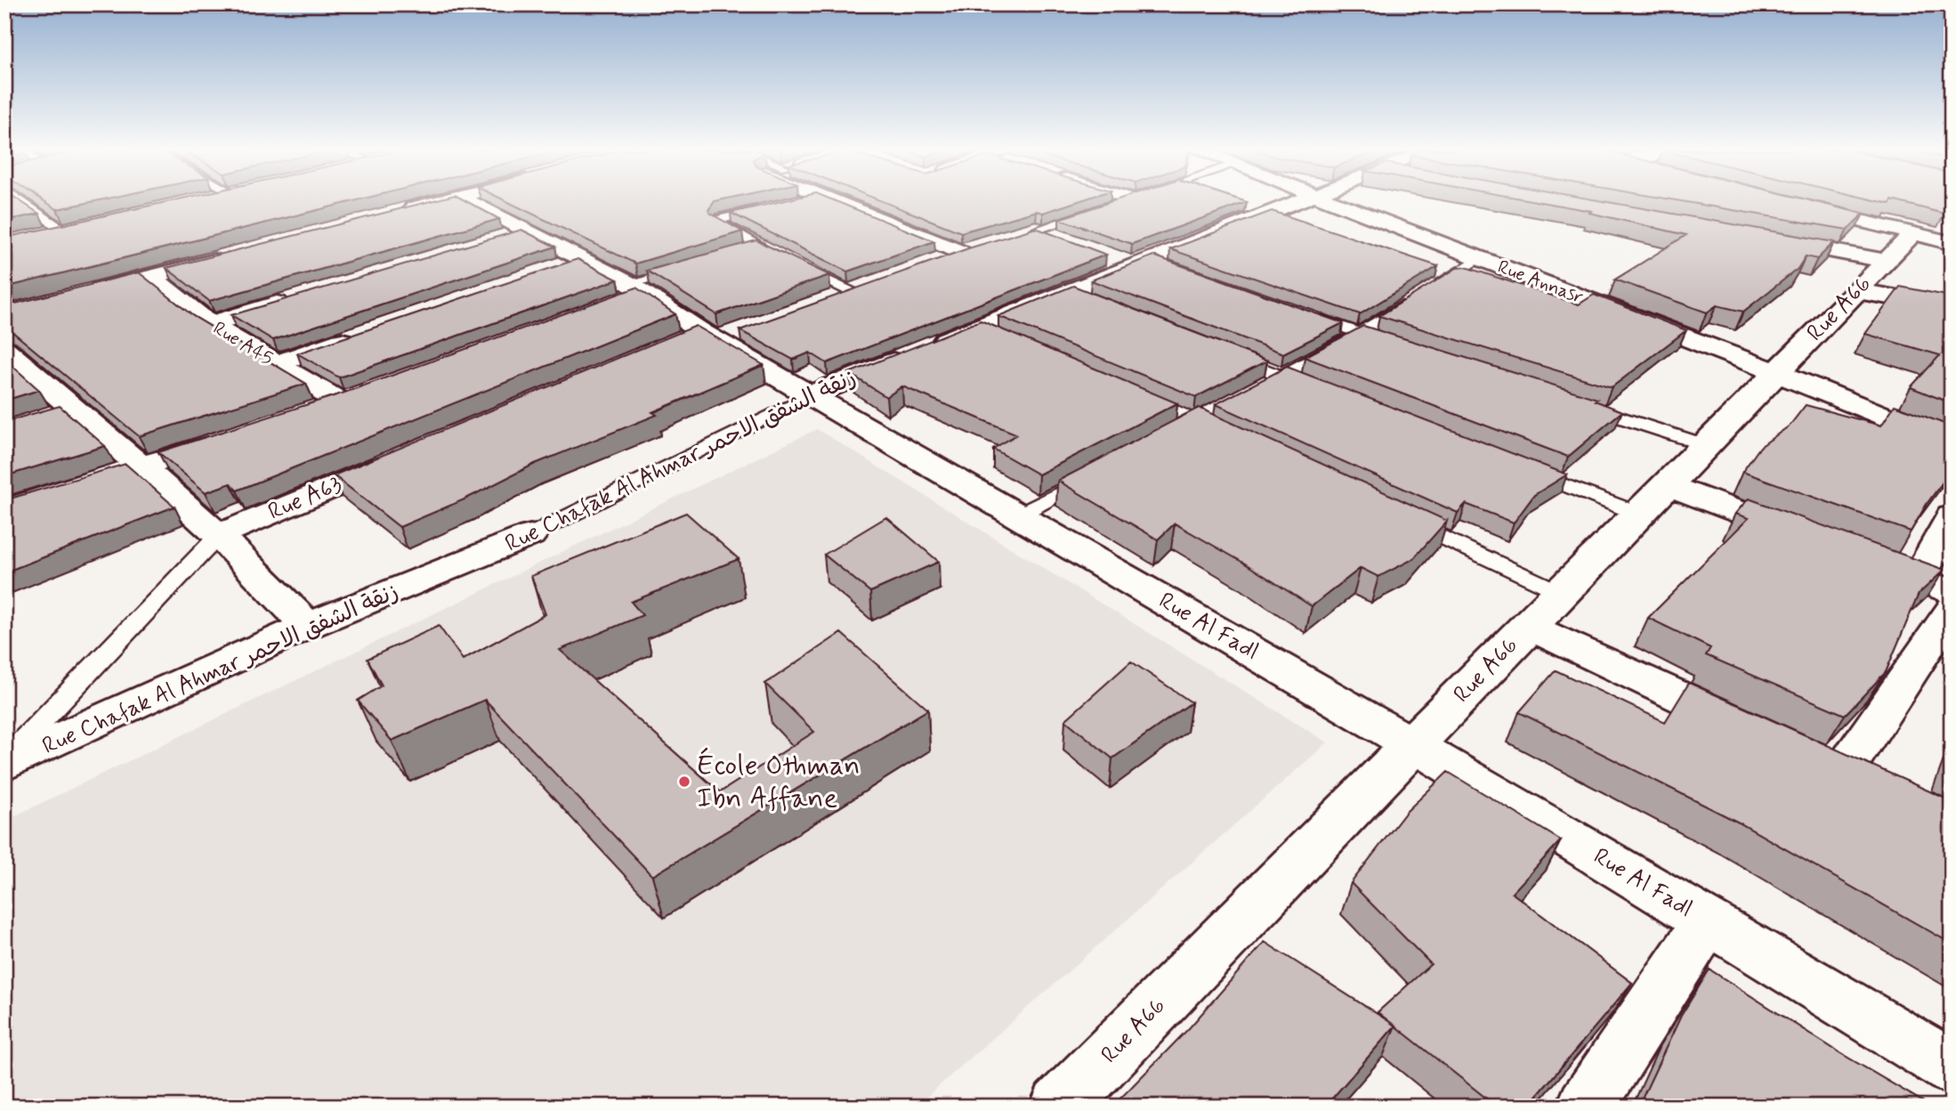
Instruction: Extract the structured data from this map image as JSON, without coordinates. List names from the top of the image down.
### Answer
{
  "streets": {
    "street": [
      "Rue Annasr",
      "Rue A66",
      "Rue A45",
      "Rue Chafak Al Ahmar زنقة الشفق الاحمر",
      "Rue A63",
      "Rue Al Fadl"
    ]
  },
  "crossings": [
    ["Rue Annasr", "Rue A66"],
    ["Rue A66", "Rue Al Fadl"],
    ["Rue Chafak Al Ahmar زنقة الشفق الاحمر", "Rue Al Fadl"]
  ],
  "places": ["École Othman Ibn Affane"]
}
